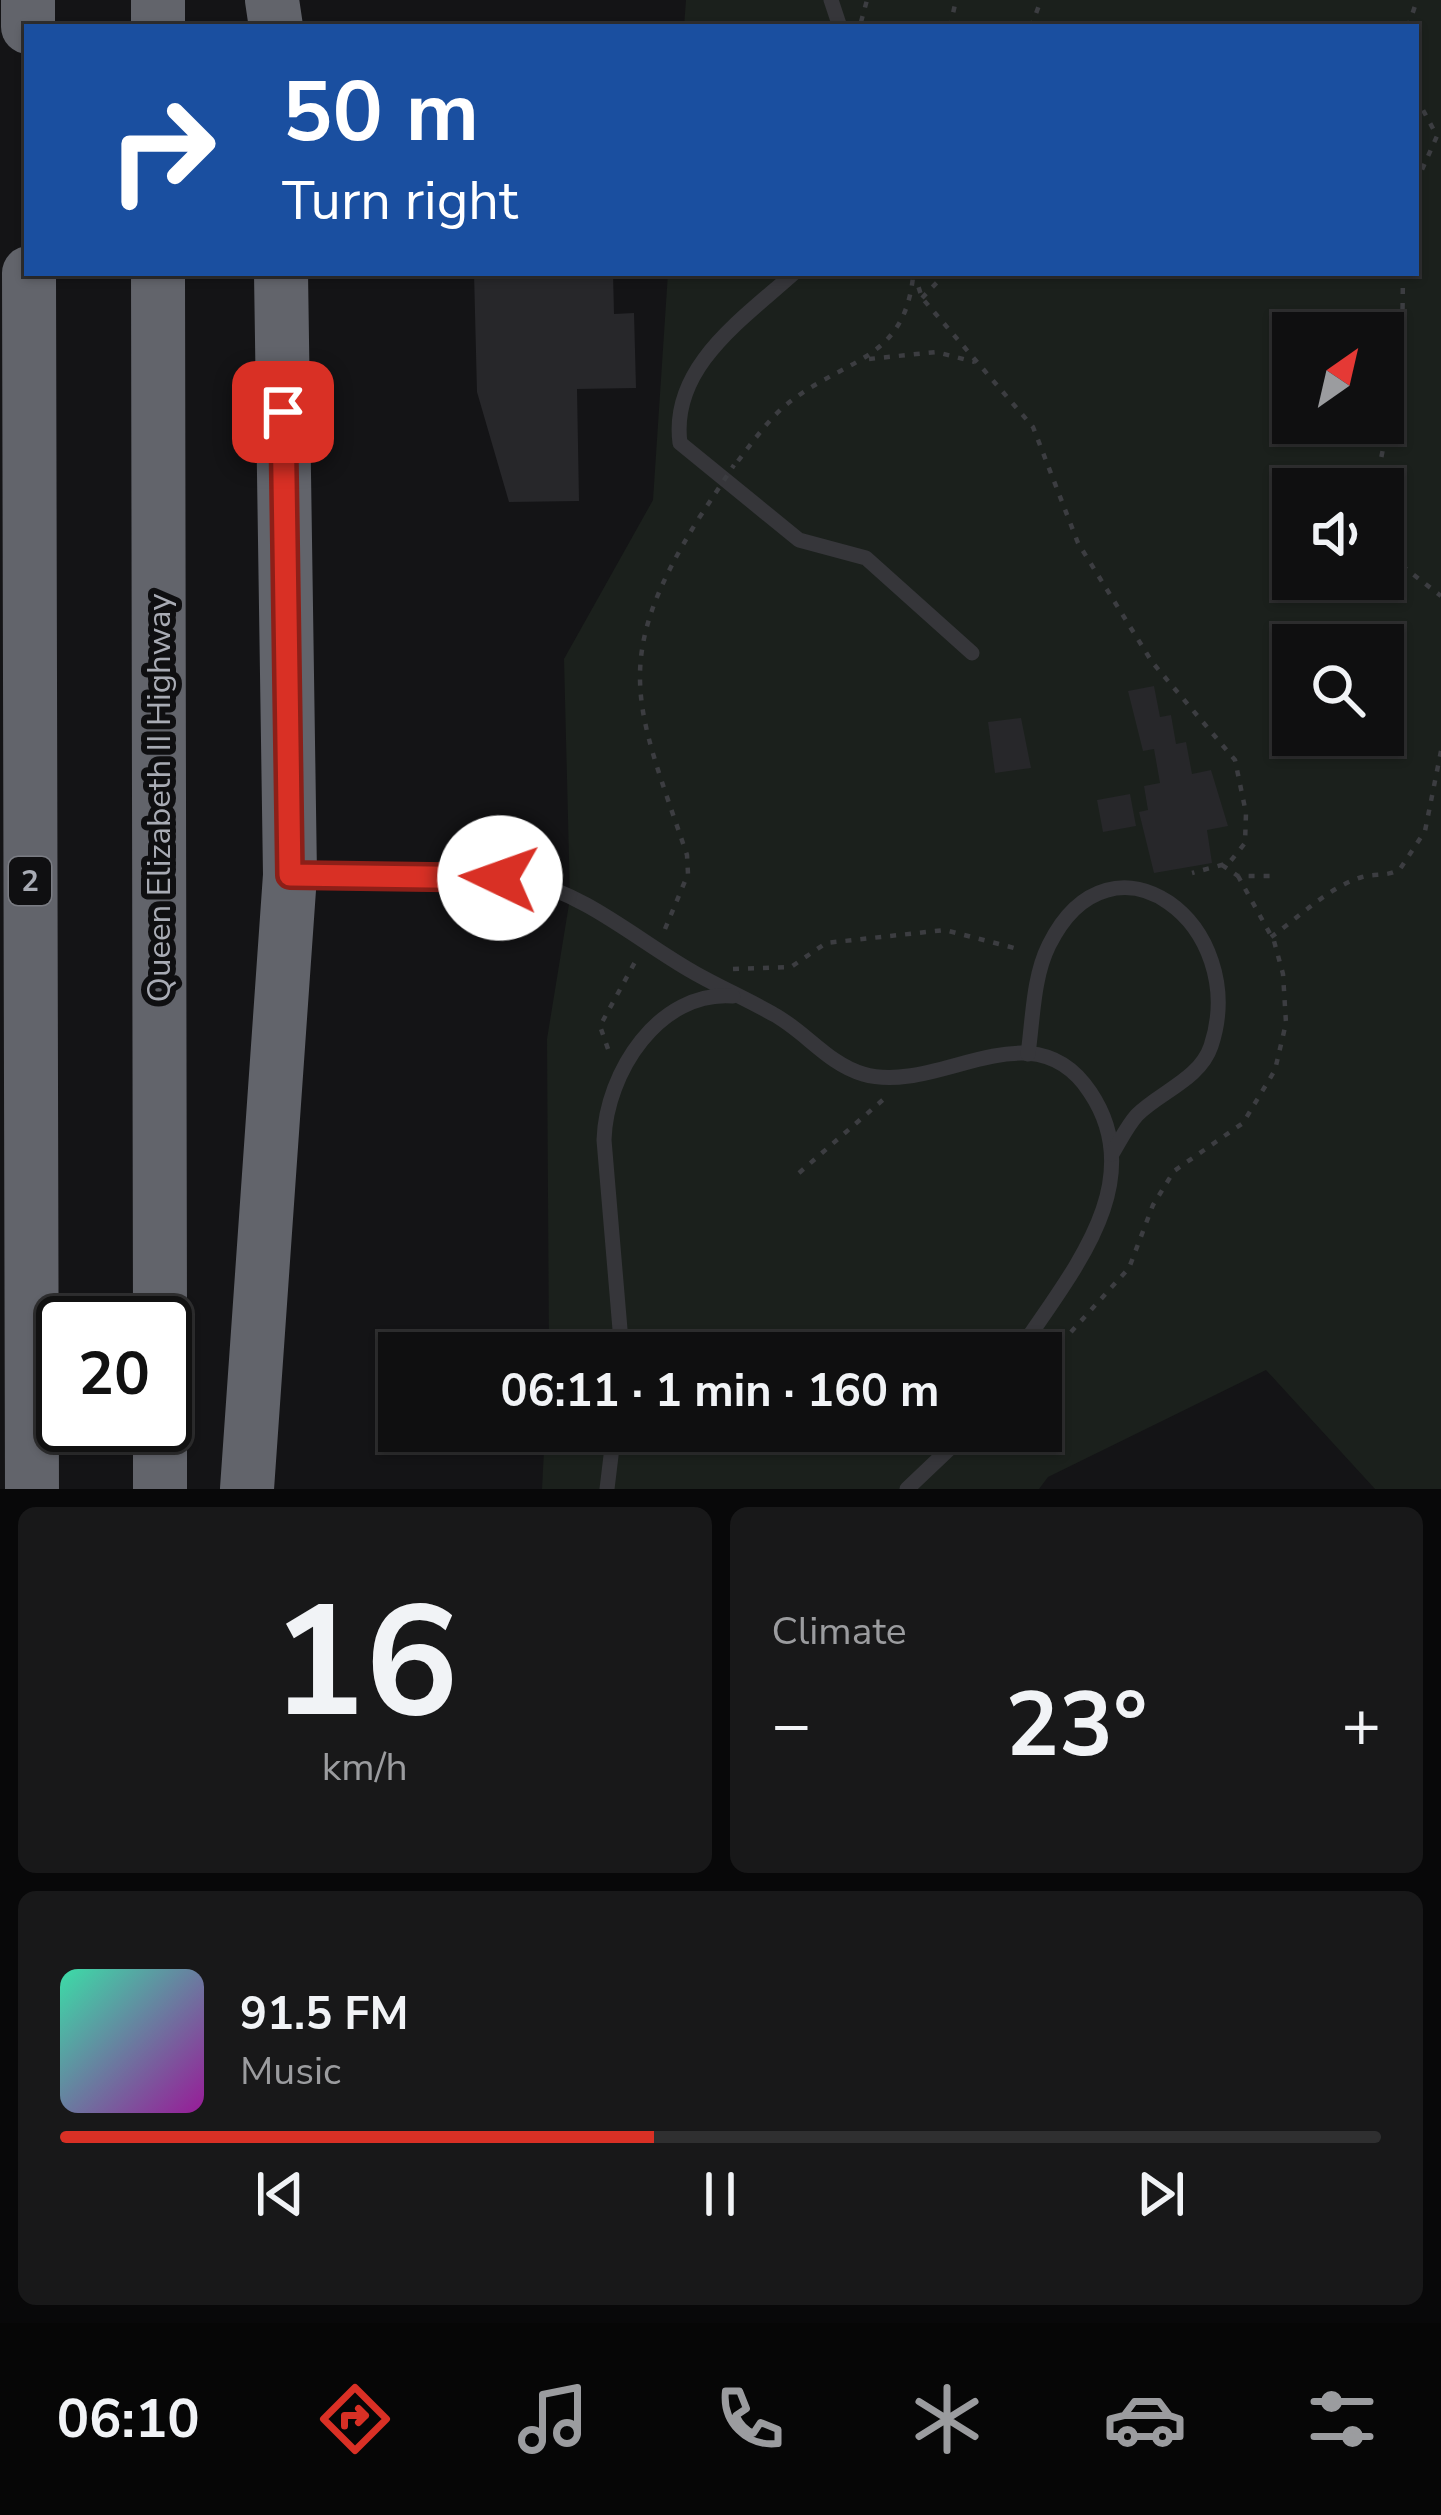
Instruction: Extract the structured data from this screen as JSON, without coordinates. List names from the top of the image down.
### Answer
{
  "streets": {
    "highway": ["Queen Elizabeth II Highway", "2"]
  },
  "north": "top right",
  "page": {
    "turn": ["50 m", "Turn right"],
    "limit": "20",
    "trip": "06:11 · 1 min · 160 m",
    "tile": [
      ["16", "km/h"],
      "Climate"
    ],
    "heat": ["−", "23°", "+"],
    "song": ["91.5 FM", "Music"],
    "tabs": "06:10"
  }
}
